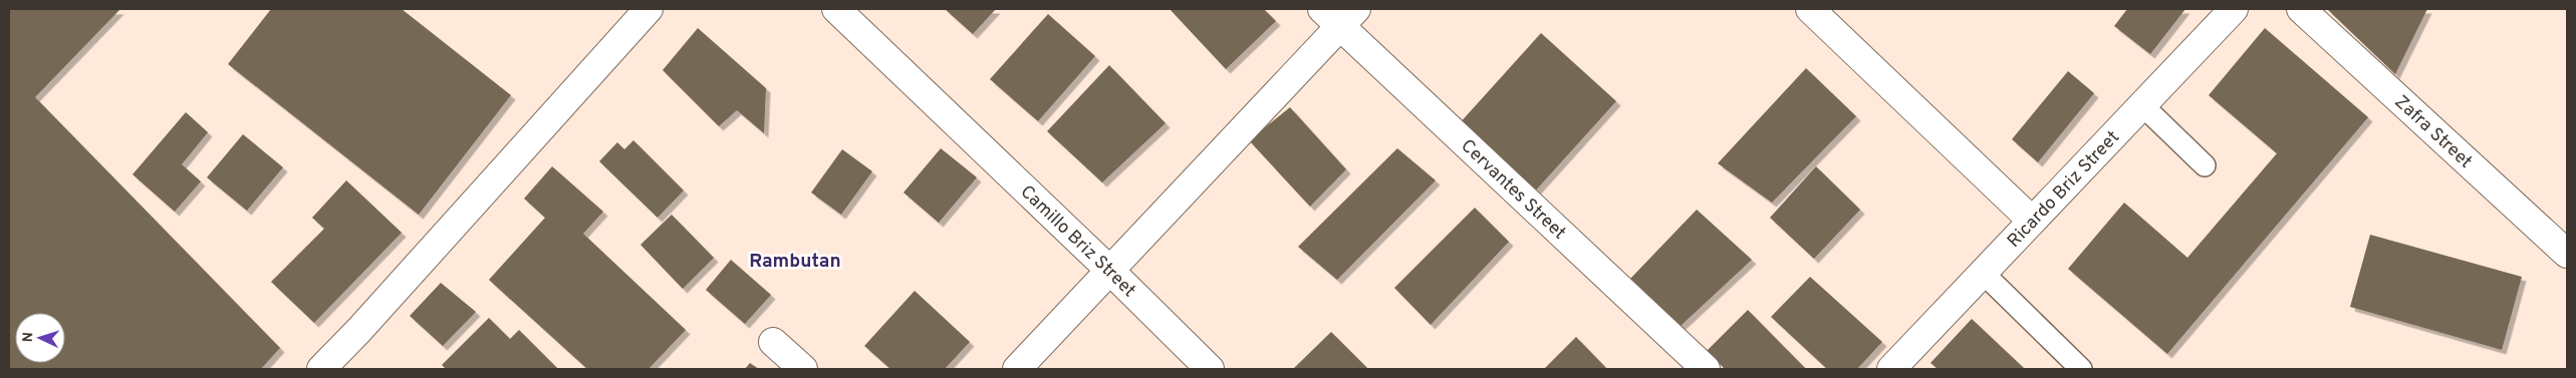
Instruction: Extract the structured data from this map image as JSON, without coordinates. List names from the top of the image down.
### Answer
{
  "streets": {
    "street": [
      "Zafra Street",
      "Cervantes Street",
      "Ricardo Briz Street",
      "Camillo Briz Street"
    ]
  },
  "districts": ["Rambutan"],
  "north": "left"
}
